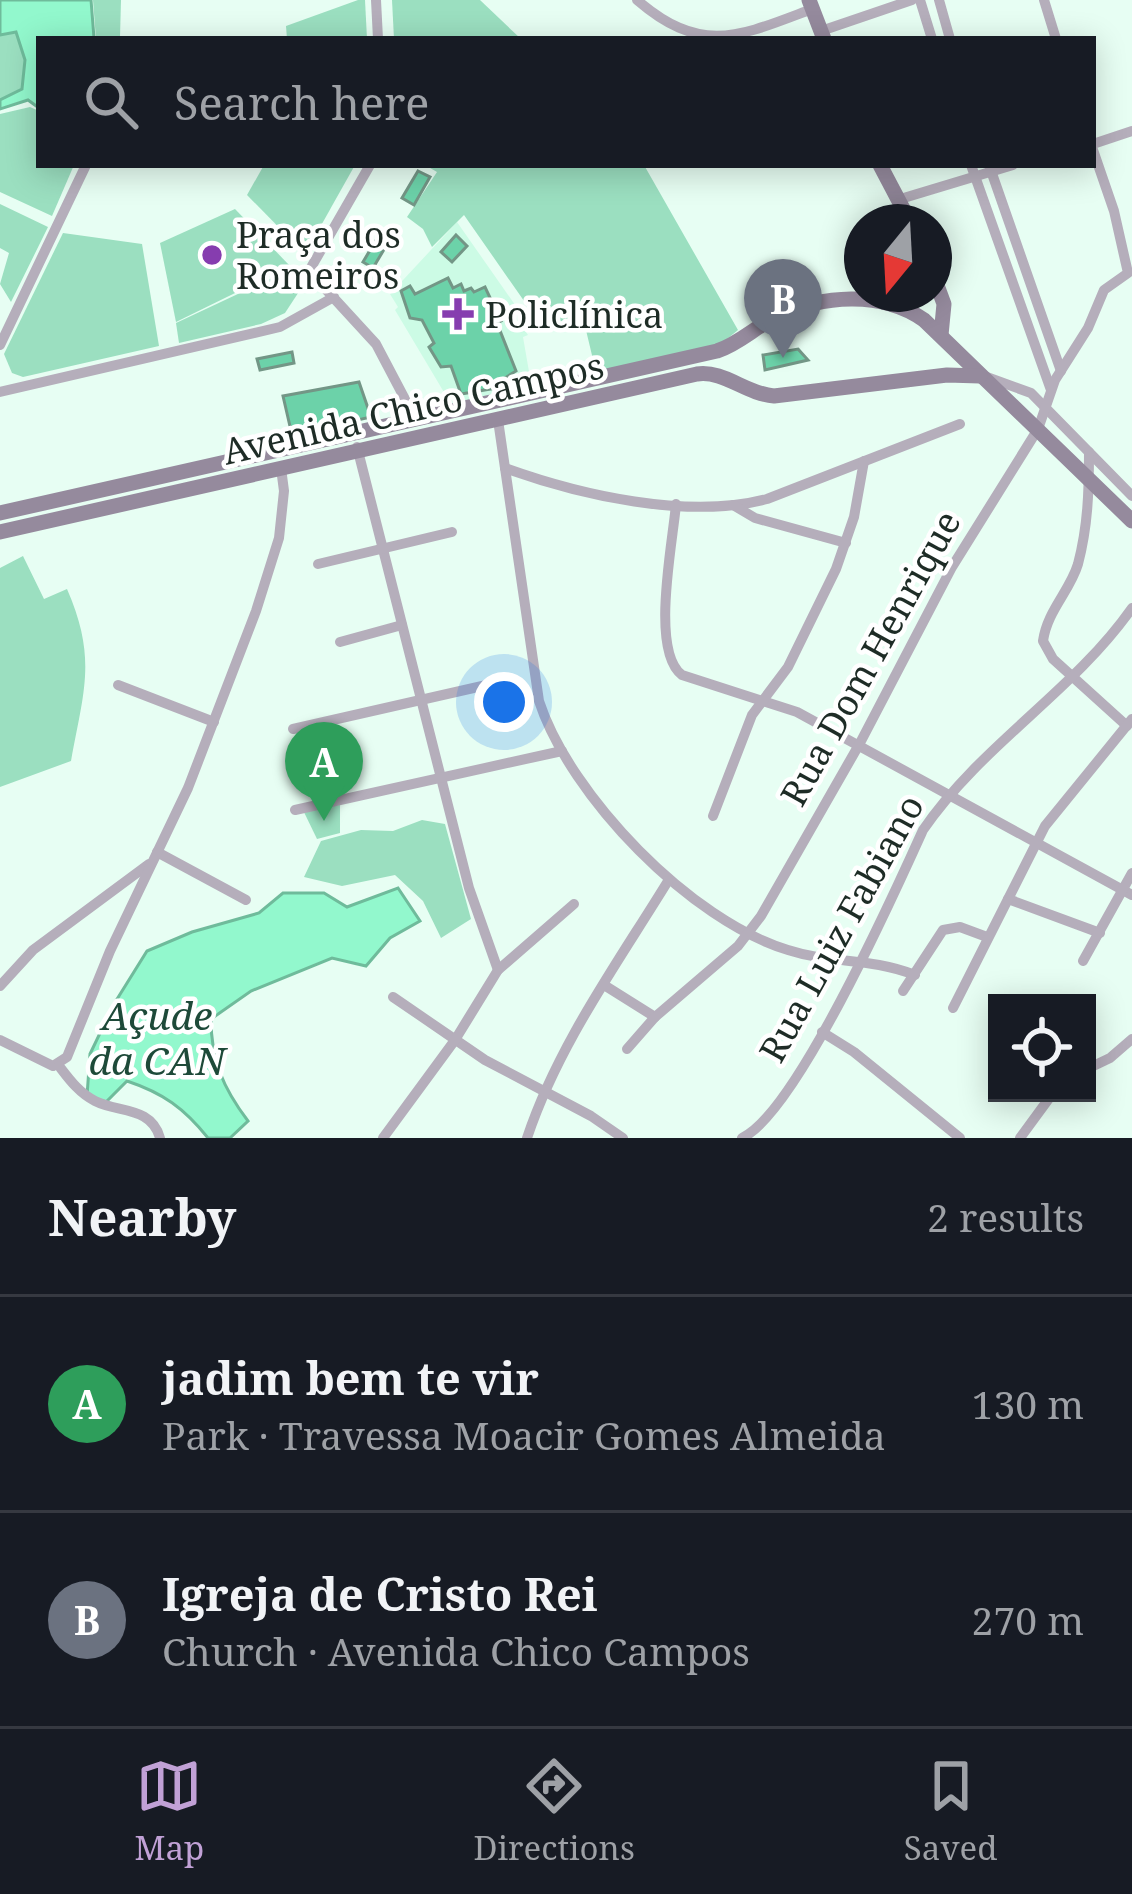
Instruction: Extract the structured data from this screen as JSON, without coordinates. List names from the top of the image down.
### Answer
{
  "streets": {
    "street": ["Avenida Chico Campos", "Rua Dom Henrique", "Rua Luiz Fabiano"]
  },
  "crossings": [
    ["Avenida Chico Campos", "Rua Dom Henrique"]
  ],
  "water": ["Açude da CAN"],
  "places": {
    "other": ["Praça dos Romeiros"],
    "health": ["Policlínica"]
  },
  "north": "bottom",
  "page": {
    "search": "Search here",
    "pins": ["B", "A"],
    "heading": ["Nearby", "2 results"],
    "list": [
      {
        "mark": "A",
        "name": "jadim bem te vir",
        "note": "Park · Travessa Moacir Gomes Almeida",
        "value": "130 m"
      },
      {
        "mark": "B",
        "name": "Igreja de Cristo Rei",
        "note": "Church · Avenida Chico Campos",
        "value": "270 m"
      }
    ],
    "nav": ["Map", "Directions", "Saved"]
  }
}
